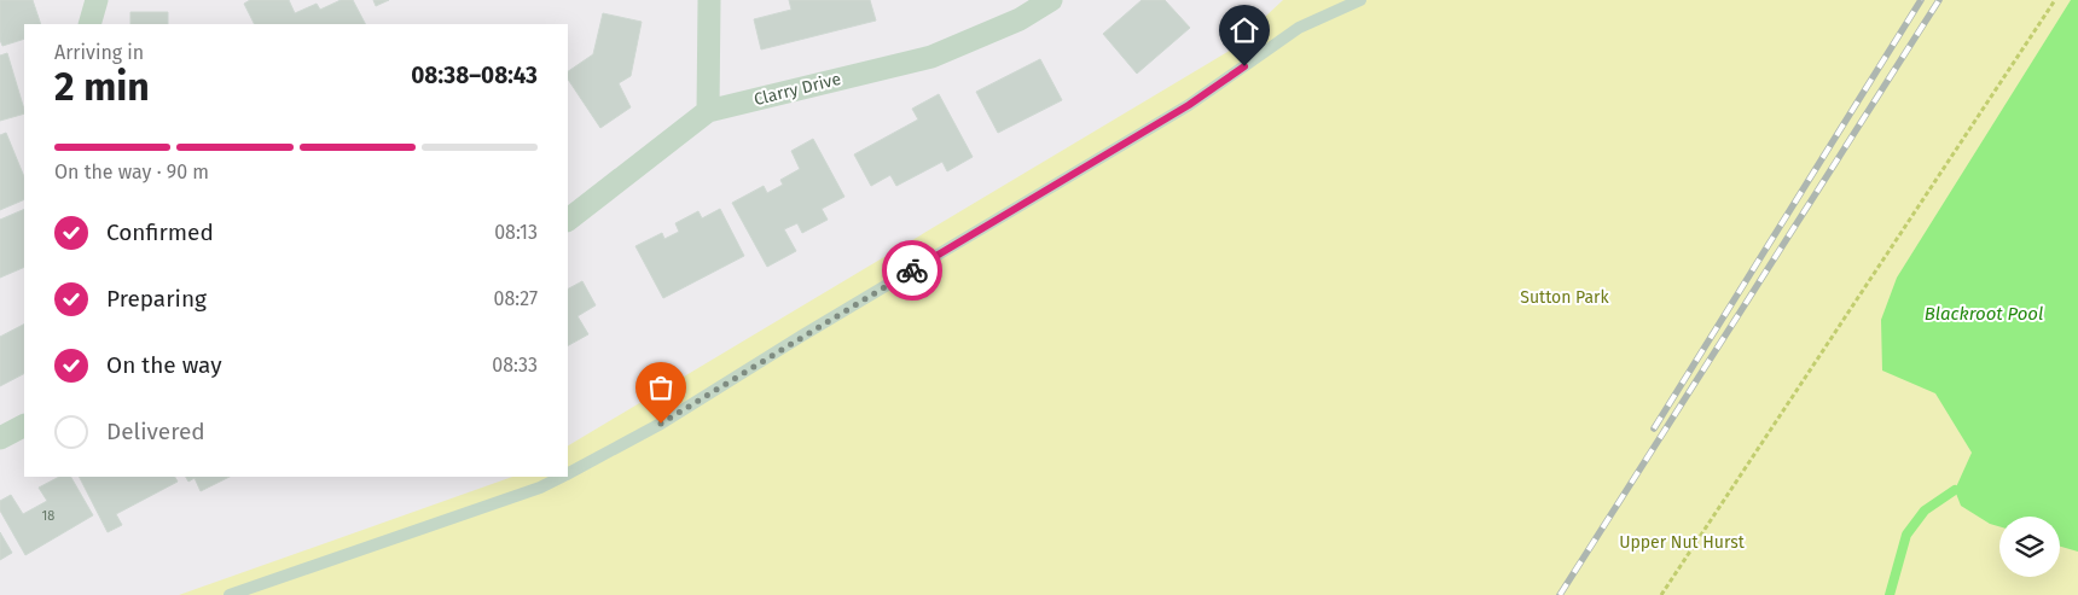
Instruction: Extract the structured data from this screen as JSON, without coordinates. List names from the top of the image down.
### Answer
{
  "streets": {
    "street": ["Clarry Drive"]
  },
  "water": ["Blackroot Pool"],
  "parks": ["Sutton Park", "Upper Nut Hurst"],
  "house_numbers": ["18"],
  "page": {
    "heading": ["2 min", "Arriving in", "08:38–08:43"],
    "bar": "On the way · 90 m",
    "list": [
      ["Confirmed", "08:13"],
      ["Preparing", "08:27"],
      ["On the way", "08:33"],
      "Delivered"
    ]
  }
}
